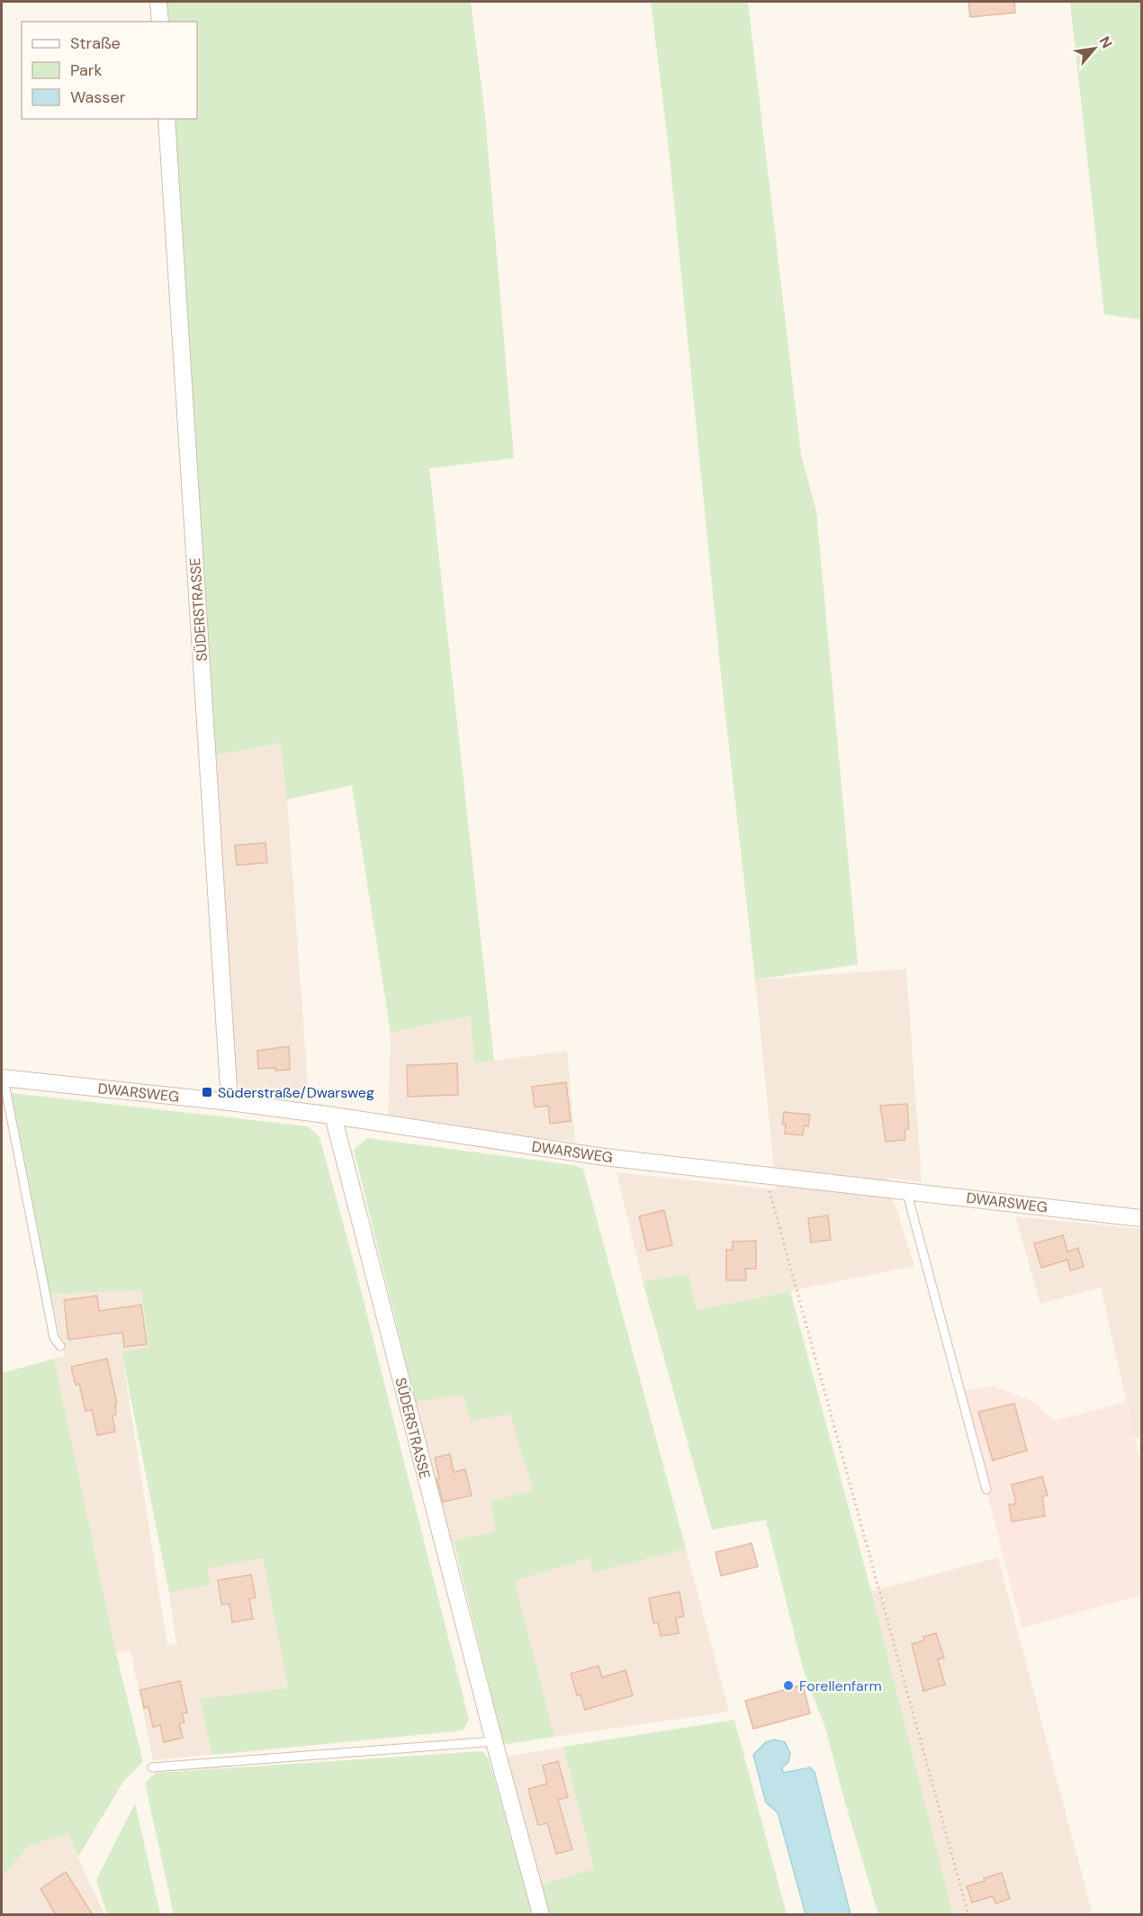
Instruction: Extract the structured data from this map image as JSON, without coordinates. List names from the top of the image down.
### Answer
{
  "streets": {
    "street": ["SÜDERSTRASSE", "DWARSWEG"]
  },
  "crossings": [
    ["SÜDERSTRASSE", "DWARSWEG"]
  ],
  "places": {
    "transit": ["Süderstraße/Dwarsweg"],
    "other": ["Forellenfarm"]
  },
  "legend": ["Straße", "Park", "Wasser"],
  "north": "top right"
}
